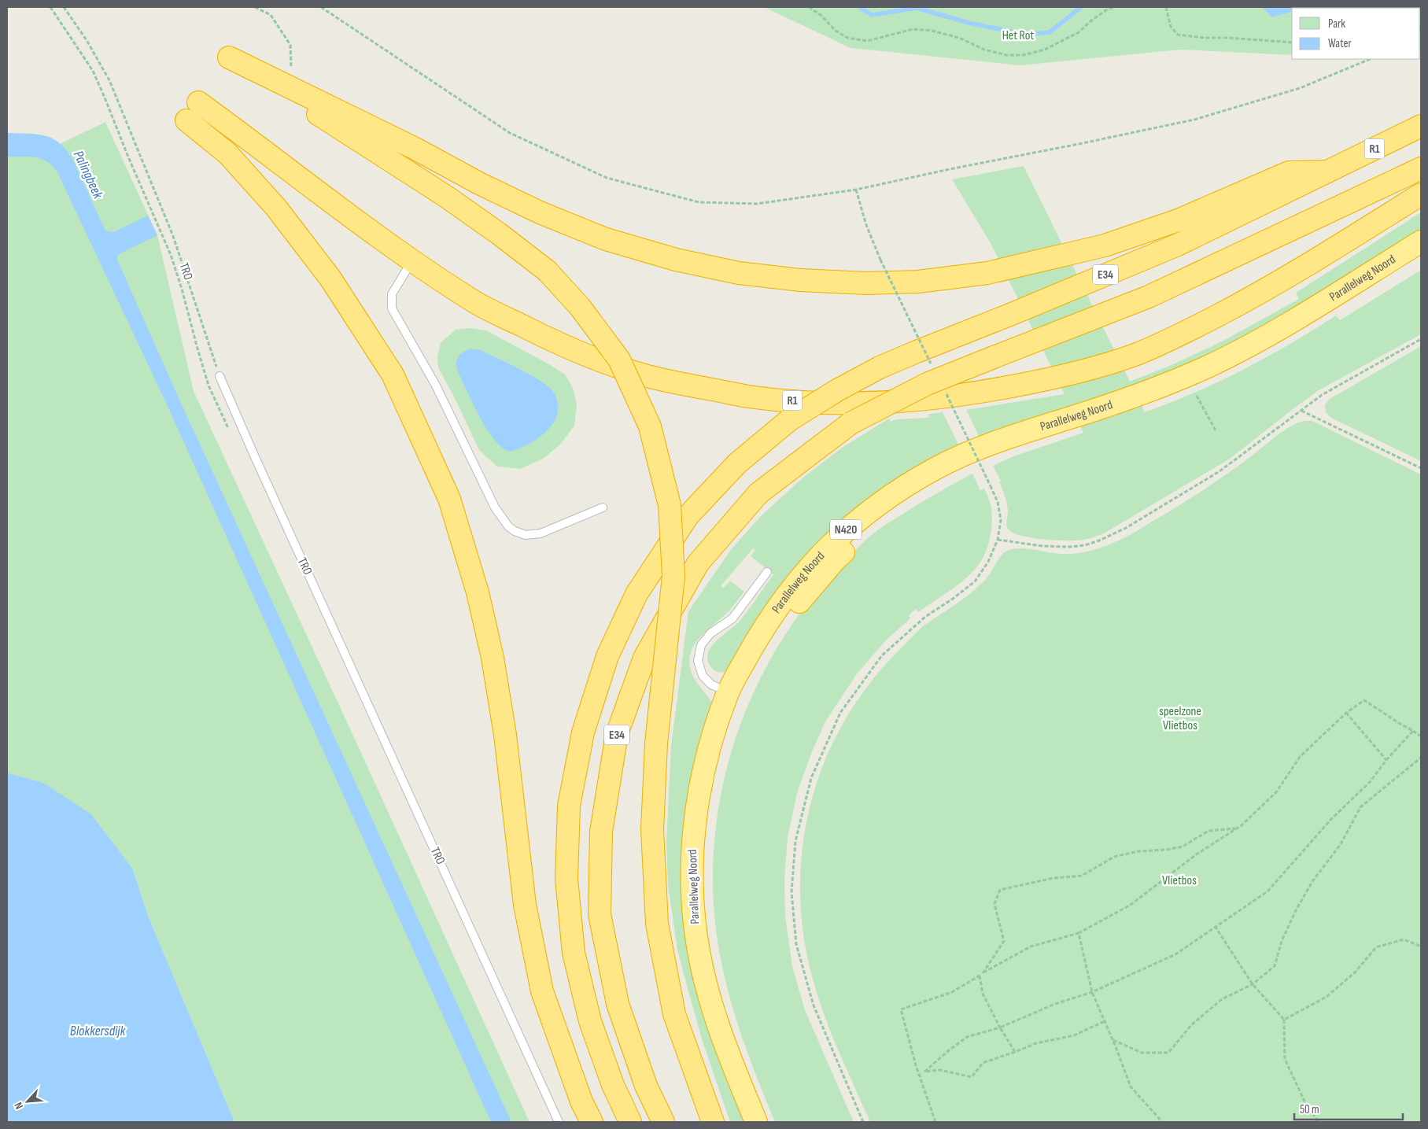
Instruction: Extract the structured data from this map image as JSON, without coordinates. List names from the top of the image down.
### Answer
{
  "streets": {
    "highway": [
      "R1",
      "E34",
      "Parallelweg Noord",
      "N420"
    ],
    "lane": ["TRO"]
  },
  "crossings": [
    ["R1", "E34"]
  ],
  "water": ["Palingbeek", "Blokkersdijk"],
  "parks": ["Het Rot", "speelzone Vlietbos", "Vlietbos"],
  "legend": ["Park", "Water"],
  "scale_bar": "50 m",
  "north": "bottom left"
}
